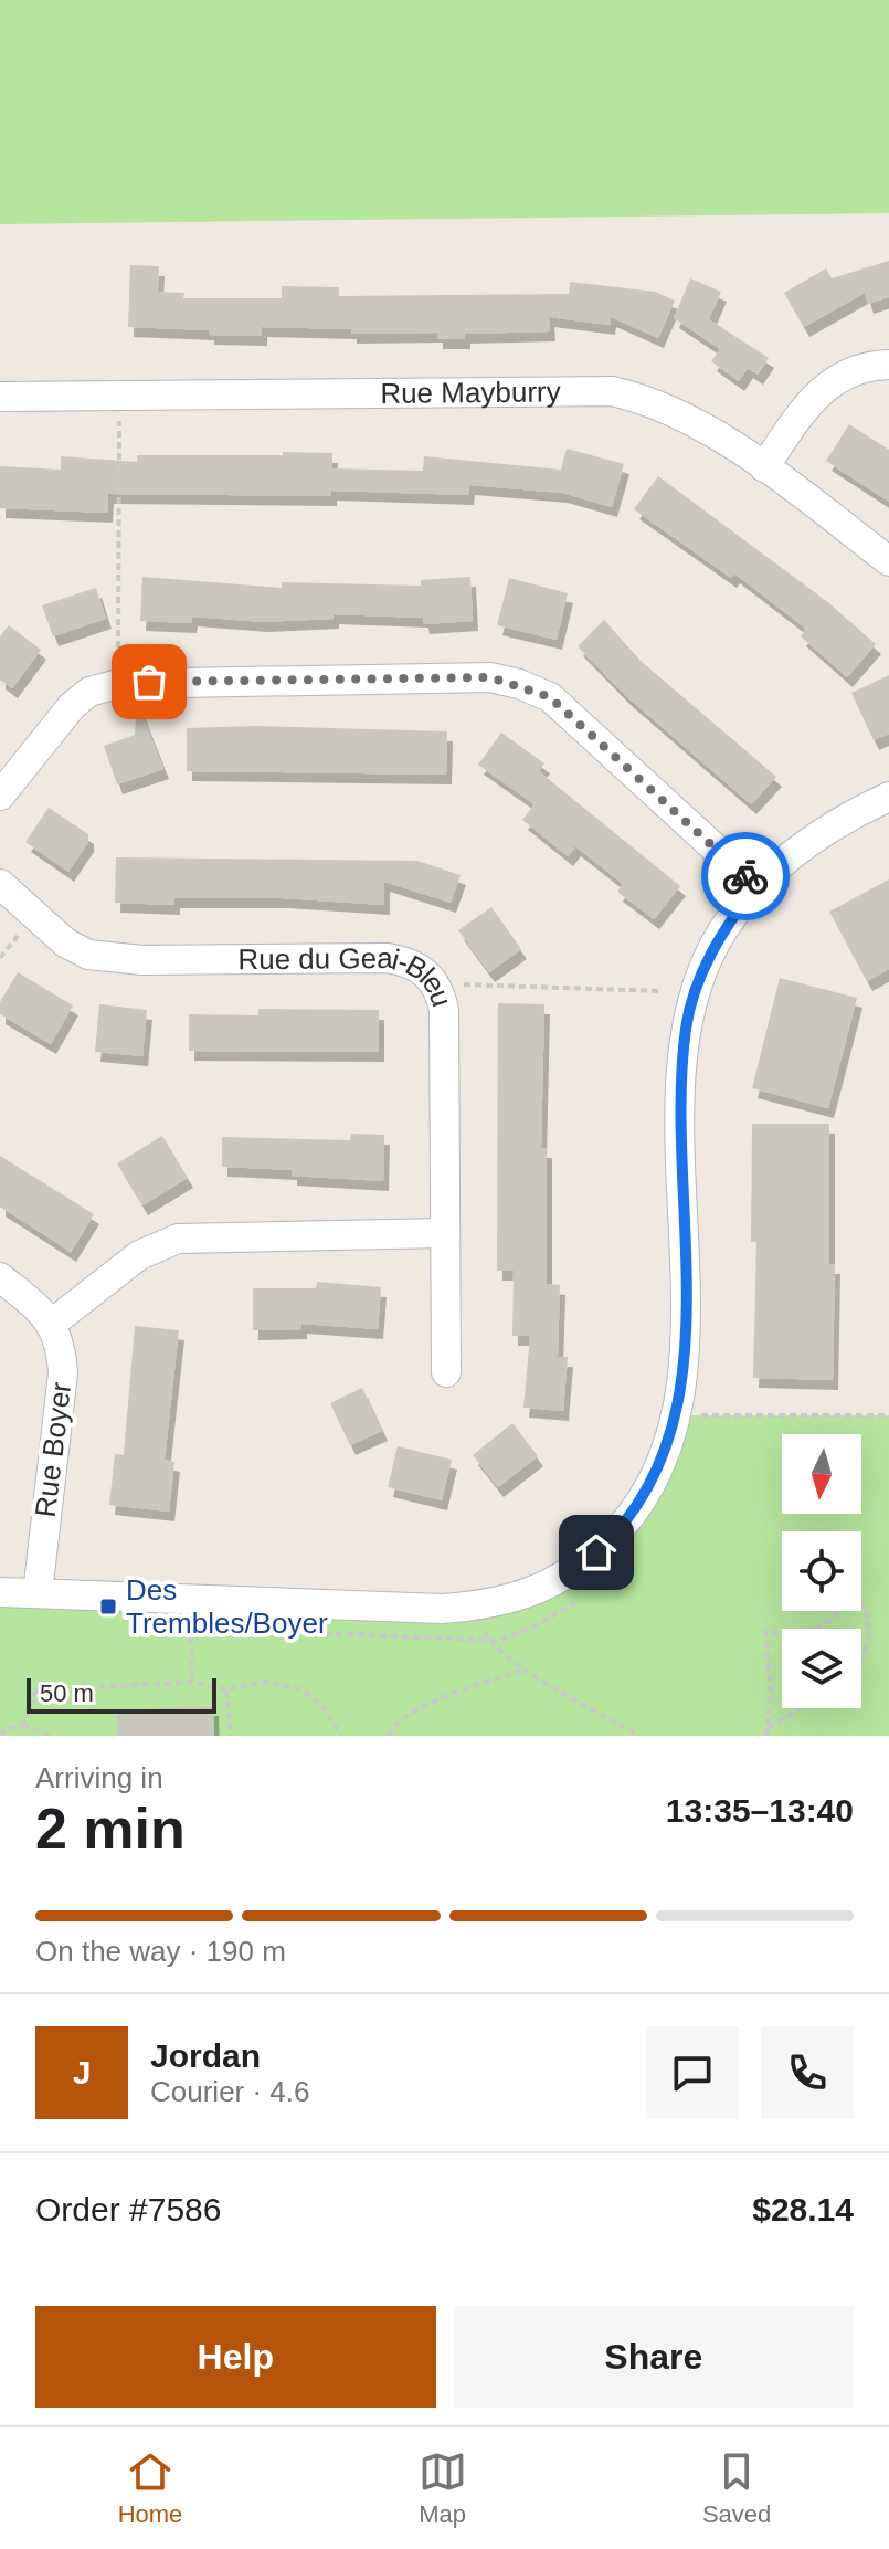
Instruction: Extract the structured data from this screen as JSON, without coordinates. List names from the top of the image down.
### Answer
{
  "streets": {
    "street": ["Rue Mayburry", "Rue du Geai-Bleu", "Rue Boyer"]
  },
  "places": {
    "transit": ["Des Trembles/Boyer"]
  },
  "scale_bar": "50 m",
  "north": "bottom",
  "page": {
    "scale": "50 m",
    "heading": ["2 min", "Arriving in", "13:35–13:40"],
    "panel": [
      "Jordan",
      "Courier · 4.6",
      "Order #7586",
      "$28.14"
    ],
    "bar": "On the way · 190 m",
    "round": "J",
    "buttons": ["Help", "Share"],
    "tabs": ["Home", "Map", "Saved"]
  }
}
